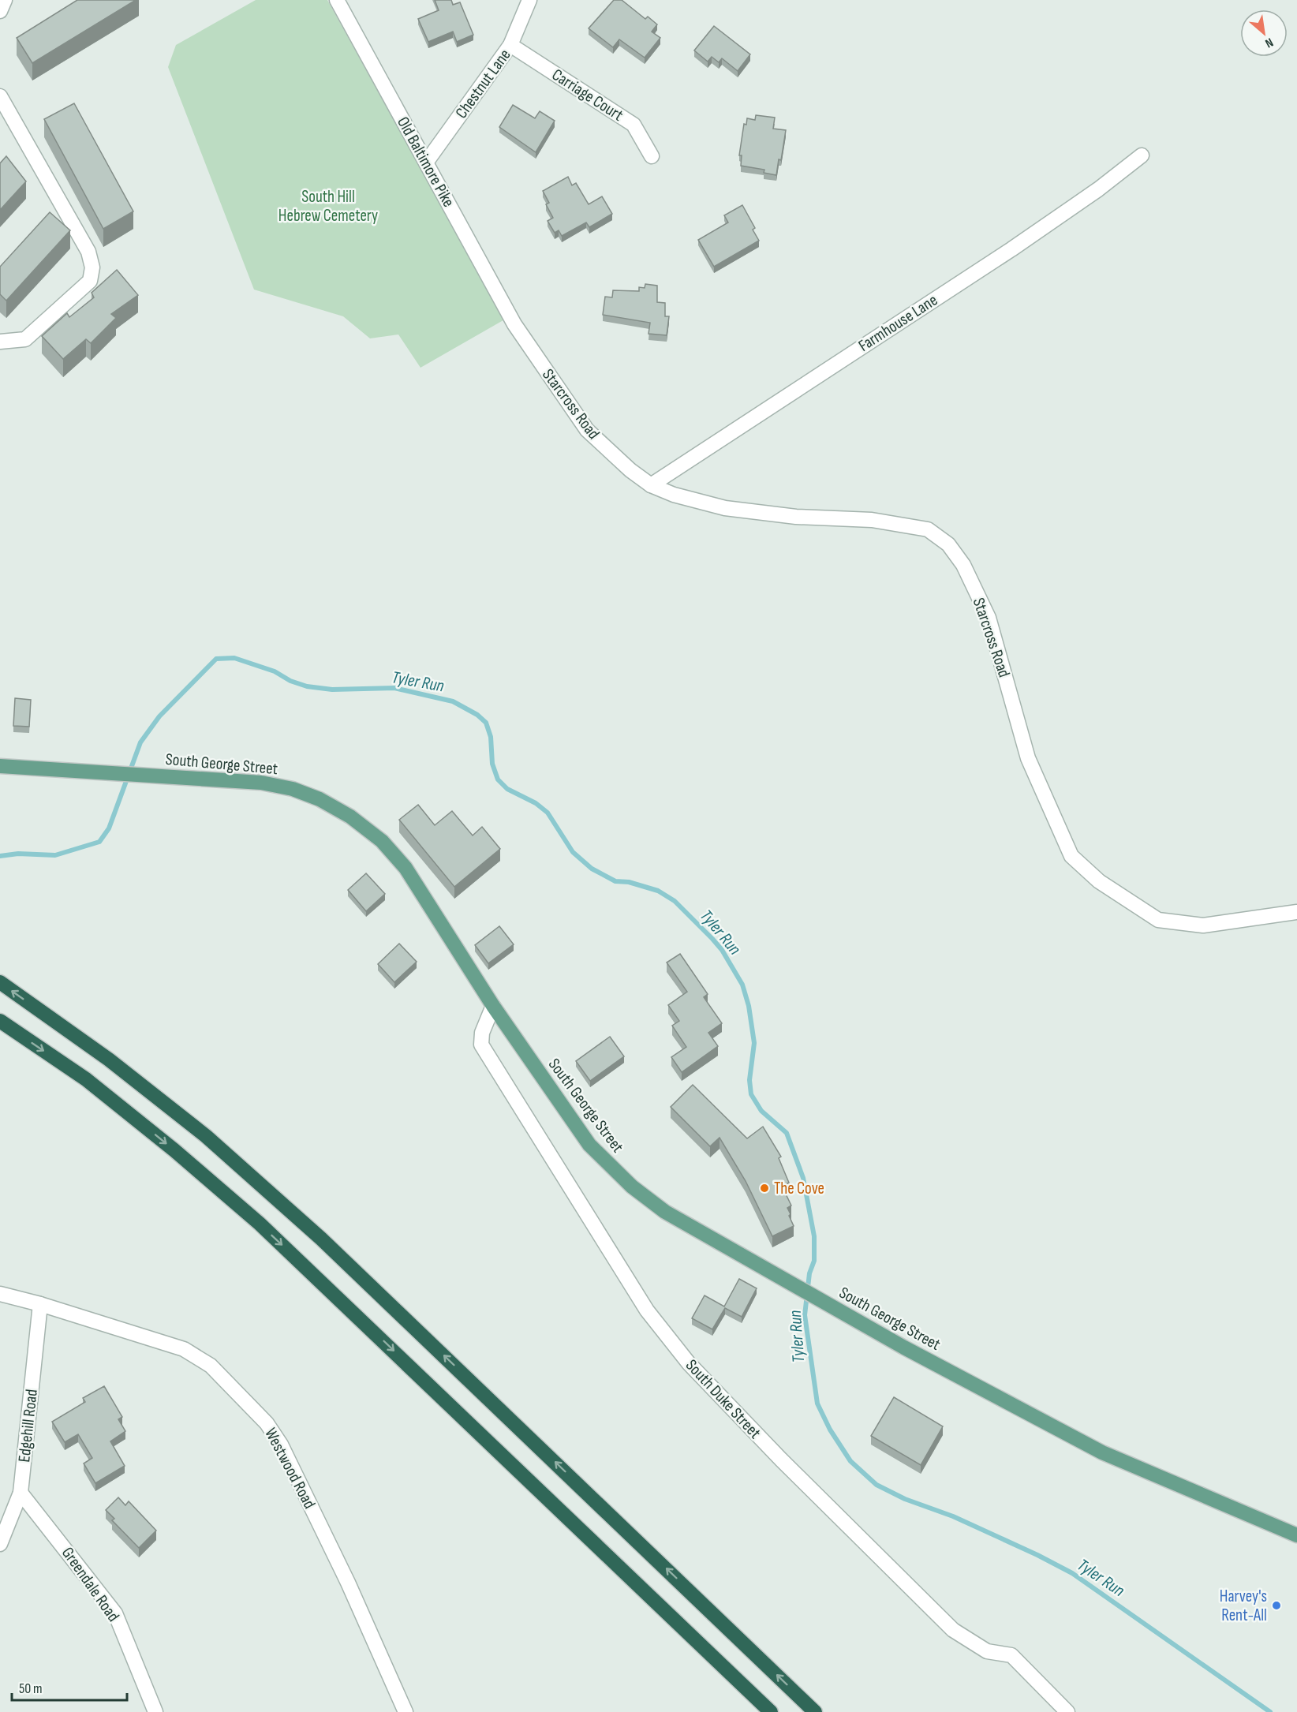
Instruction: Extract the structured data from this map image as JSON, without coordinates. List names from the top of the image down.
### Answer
{
  "streets": {
    "main road": ["South George Street"],
    "street": [
      "Chestnut Lane",
      "Carriage Court",
      "Old Baltimore Pike",
      "Farmhouse Lane",
      "Starcross Road",
      "South Duke Street",
      "Edgehill Road",
      "Westwood Road",
      "Greendale Road"
    ]
  },
  "crossings": [
    ["Chestnut Lane", "Carriage Court"],
    ["Chestnut Lane", "Old Baltimore Pike"],
    ["Old Baltimore Pike", "Starcross Road"],
    ["Farmhouse Lane", "Starcross Road"],
    ["South George Street", "South Duke Street"],
    ["Edgehill Road", "Westwood Road"],
    ["Edgehill Road", "Greendale Road"]
  ],
  "water": ["Tyler Run"],
  "parks": ["South Hill Hebrew Cemetery"],
  "places": ["The Cove", "Harvey's Rent-All"],
  "scale_bar": "50 m",
  "north": "bottom right"
}
